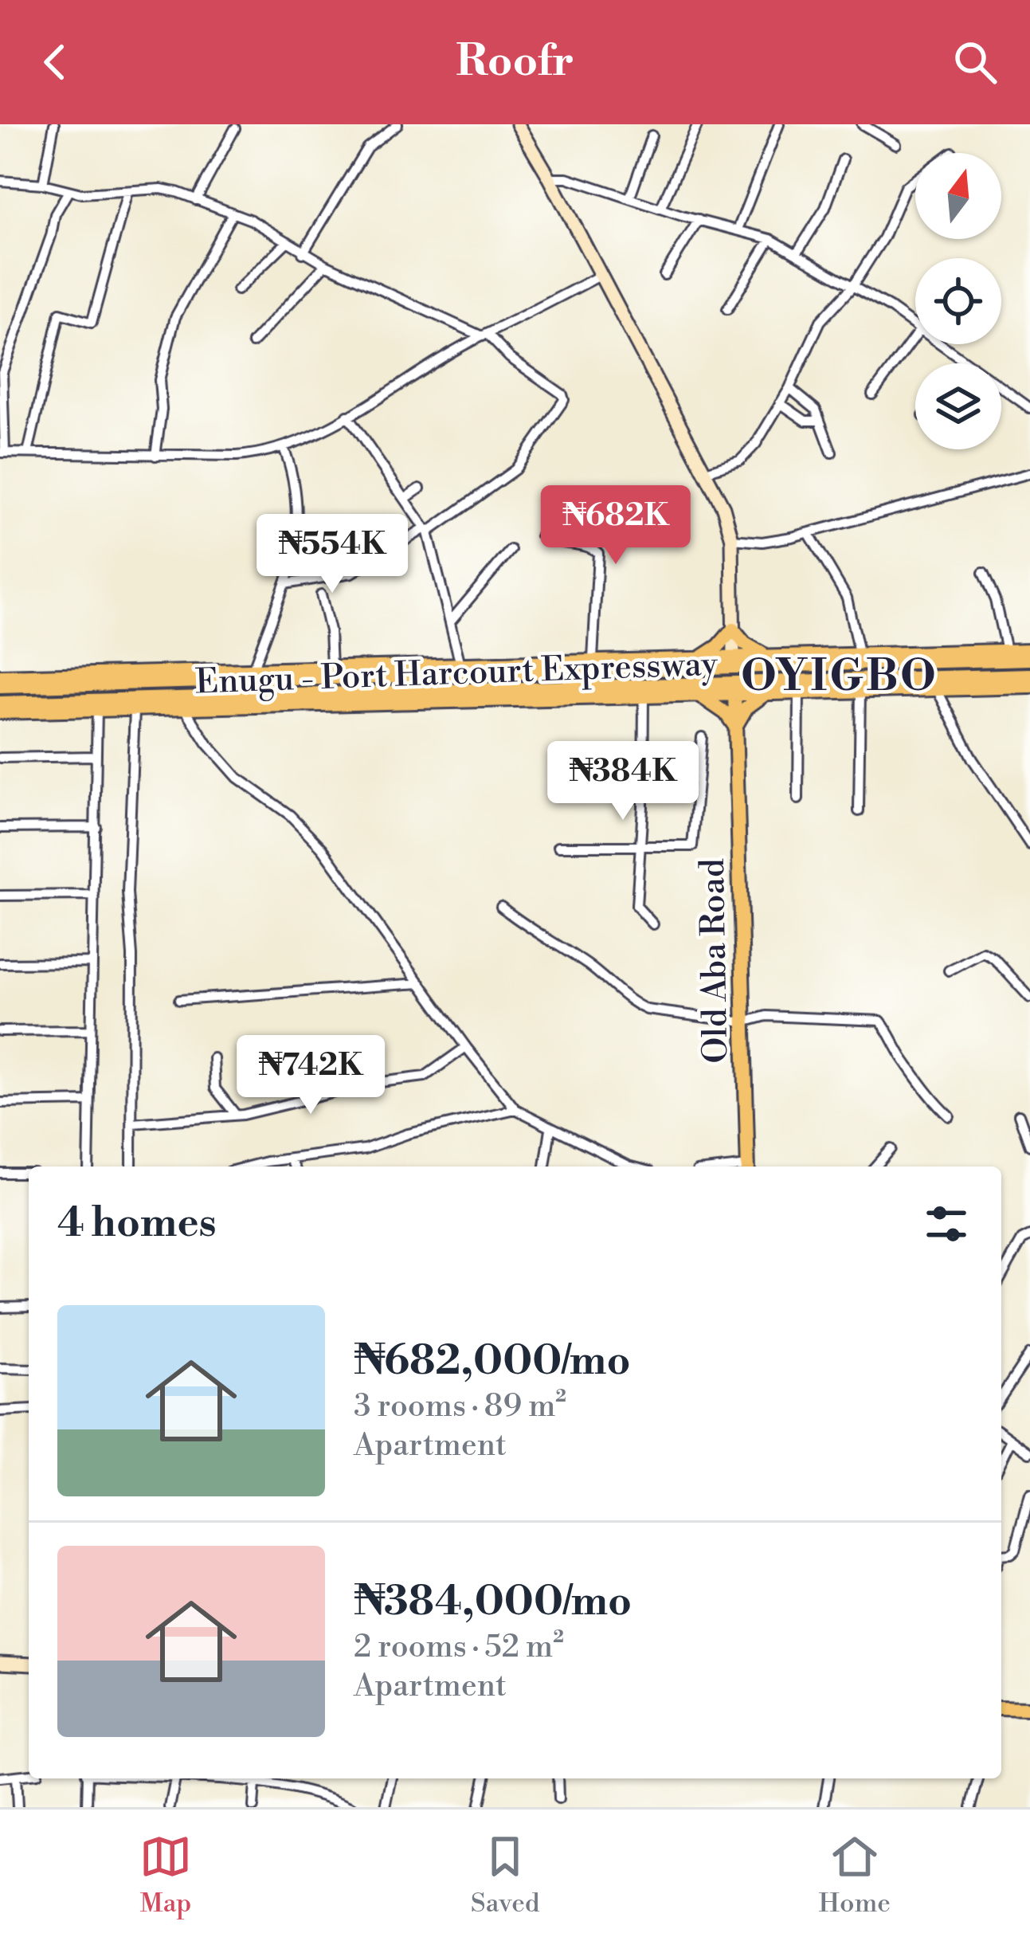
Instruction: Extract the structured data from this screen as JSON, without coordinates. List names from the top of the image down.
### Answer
{
  "streets": {
    "highway": ["Enugu - Port Harcourt Expressway"],
    "main road": ["Old Aba Road"]
  },
  "crossings": [
    ["Enugu - Port Harcourt Expressway", "Old Aba Road"]
  ],
  "districts": ["OYIGBO"],
  "north": "top",
  "page": {
    "header": "Roofr",
    "price": [
      "₦682K",
      "₦554K",
      "₦384K",
      "₦742K"
    ],
    "heading": "4 homes",
    "list": [
      {
        "name": "₦682,000/mo",
        "note": "3 rooms · 89 m² · Apartment"
      },
      {
        "name": "₦384,000/mo",
        "note": "2 rooms · 52 m² · Apartment"
      }
    ],
    "tabs": ["Map", "Saved", "Home"]
  }
}
